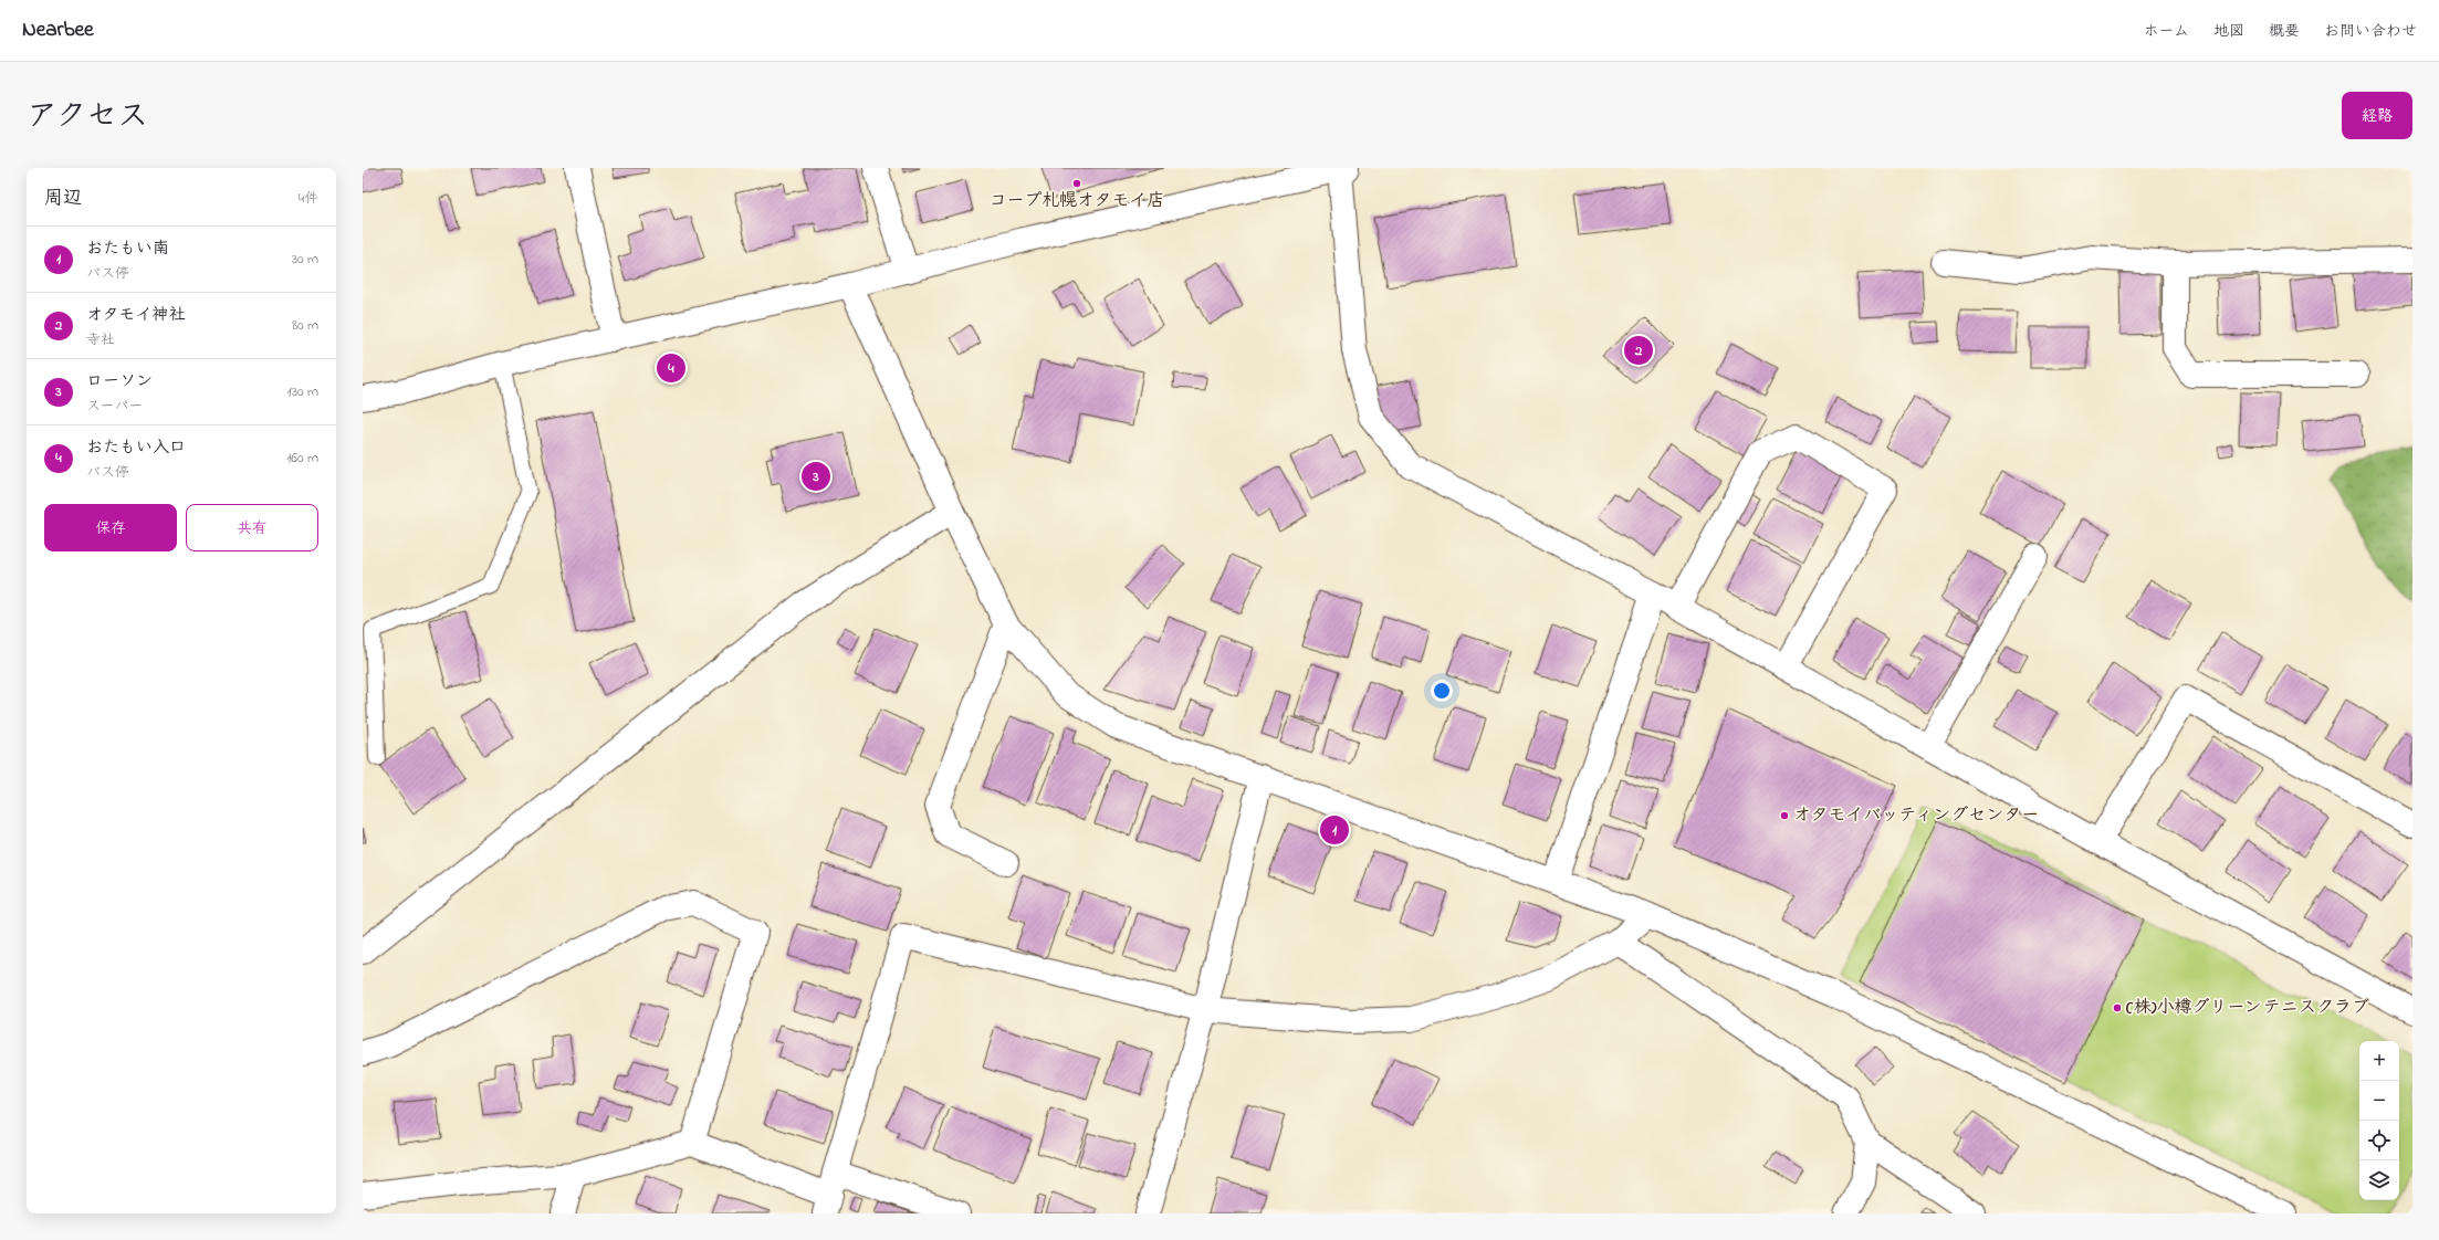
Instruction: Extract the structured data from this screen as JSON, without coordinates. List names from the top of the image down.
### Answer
{
  "places": ["コープ札幌オタモイ店", "オタモイバッティングセンター", "(株)小樽グリーンテニスクラブ"],
  "page": {
    "header": "Nearbee",
    "nav": [
      "ホーム",
      "地図",
      "概要",
      "お問い合わせ"
    ],
    "title": "アクセス",
    "buttons": [
      "経路",
      ["保存", "共有"]
    ],
    "heading": ["周辺", "4件"],
    "list": [
      {
        "mark": "1",
        "name": "おたもい南",
        "note": "バス停",
        "value": "30 m"
      },
      {
        "mark": "2",
        "name": "オタモイ神社",
        "note": "寺社",
        "value": "80 m"
      },
      {
        "mark": "3",
        "name": "ローソン",
        "note": "スーパー",
        "value": "130 m"
      },
      {
        "mark": "4",
        "name": "おたもい入口",
        "note": "バス停",
        "value": "160 m"
      }
    ],
    "pins": [
      "2",
      "4",
      "3",
      "1"
    ],
    "map_buttons": ["+", "−"]
  }
}
